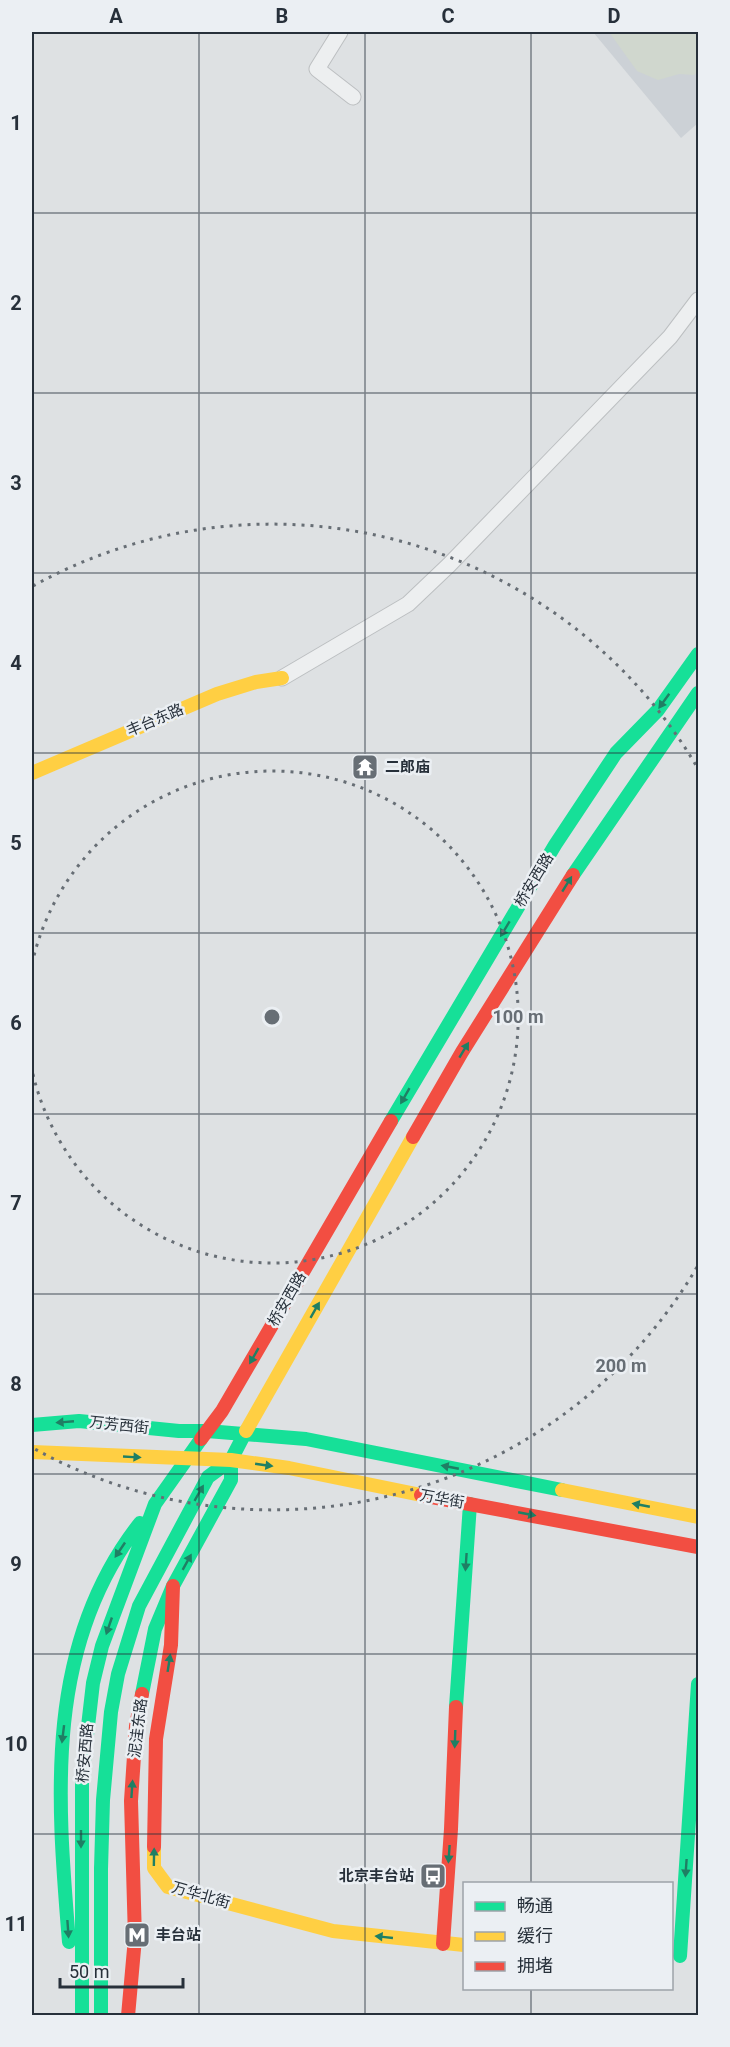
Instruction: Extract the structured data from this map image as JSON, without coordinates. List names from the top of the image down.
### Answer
{
  "streets": {
    "main road": [
      "丰台东路",
      "桥安西路",
      "万芳西街",
      "万华街",
      "泥洼东路",
      "万华北街"
    ]
  },
  "crossings": [
    ["桥安西路", "万芳西街"],
    ["桥安西路", "万华街"],
    ["桥安西路", "泥洼东路"],
    ["万芳西街", "万华街"],
    ["万华街", "泥洼东路"],
    ["泥洼东路", "万华北街"]
  ],
  "places": {
    "temple": ["二郎庙"],
    "bus stop": ["北京丰台站"],
    "metro station": ["丰台站"]
  },
  "legend": ["畅通", "缓行", "拥堵"],
  "scale_bar": "50 m",
  "grid": {
    "columns": [
      "A",
      "B",
      "C",
      "D"
    ],
    "rows": [
      "1",
      "2",
      "3",
      "4",
      "5",
      "6",
      "7",
      "8",
      "9",
      "10",
      "11"
    ]
  },
  "rings": ["100 m", "200 m"]
}
